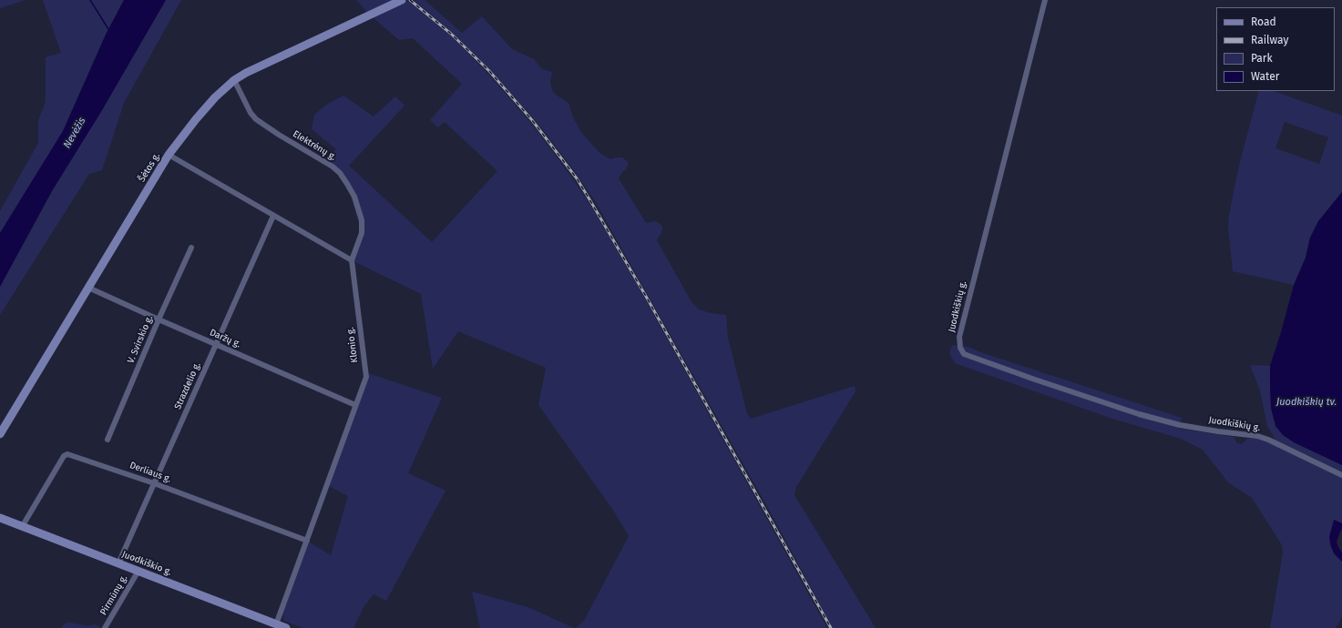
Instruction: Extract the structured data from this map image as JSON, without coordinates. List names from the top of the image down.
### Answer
{
  "streets": {
    "main road": ["Šėtos g.", "Juodkiškio g."],
    "street": [
      "Elektrėnų g.",
      "Juodkiškių g.",
      "Daržų g.",
      "V. Svirskio g.",
      "Klonio g.",
      "Strazdelio g.",
      "Derliaus g.",
      "Pirmūnų g."
    ]
  },
  "crossings": [
    ["Elektrėnų g.", "Šėtos g."],
    ["Elektrėnų g.", "Klonio g."],
    ["Šėtos g.", "Daržų g."],
    ["Daržų g.", "V. Svirskio g."],
    ["Daržų g.", "Klonio g."],
    ["Daržų g.", "Strazdelio g."],
    ["Klonio g.", "Derliaus g."],
    ["Klonio g.", "Juodkiškio g."],
    ["Strazdelio g.", "Derliaus g."],
    ["Strazdelio g.", "Juodkiškio g."],
    ["Derliaus g.", "Juodkiškio g."],
    ["Juodkiškio g.", "Pirmūnų g."]
  ],
  "water": ["Nevėžis", "Juodkiškių tv."],
  "legend": [
    "Road",
    "Railway",
    "Park",
    "Water"
  ]
}
